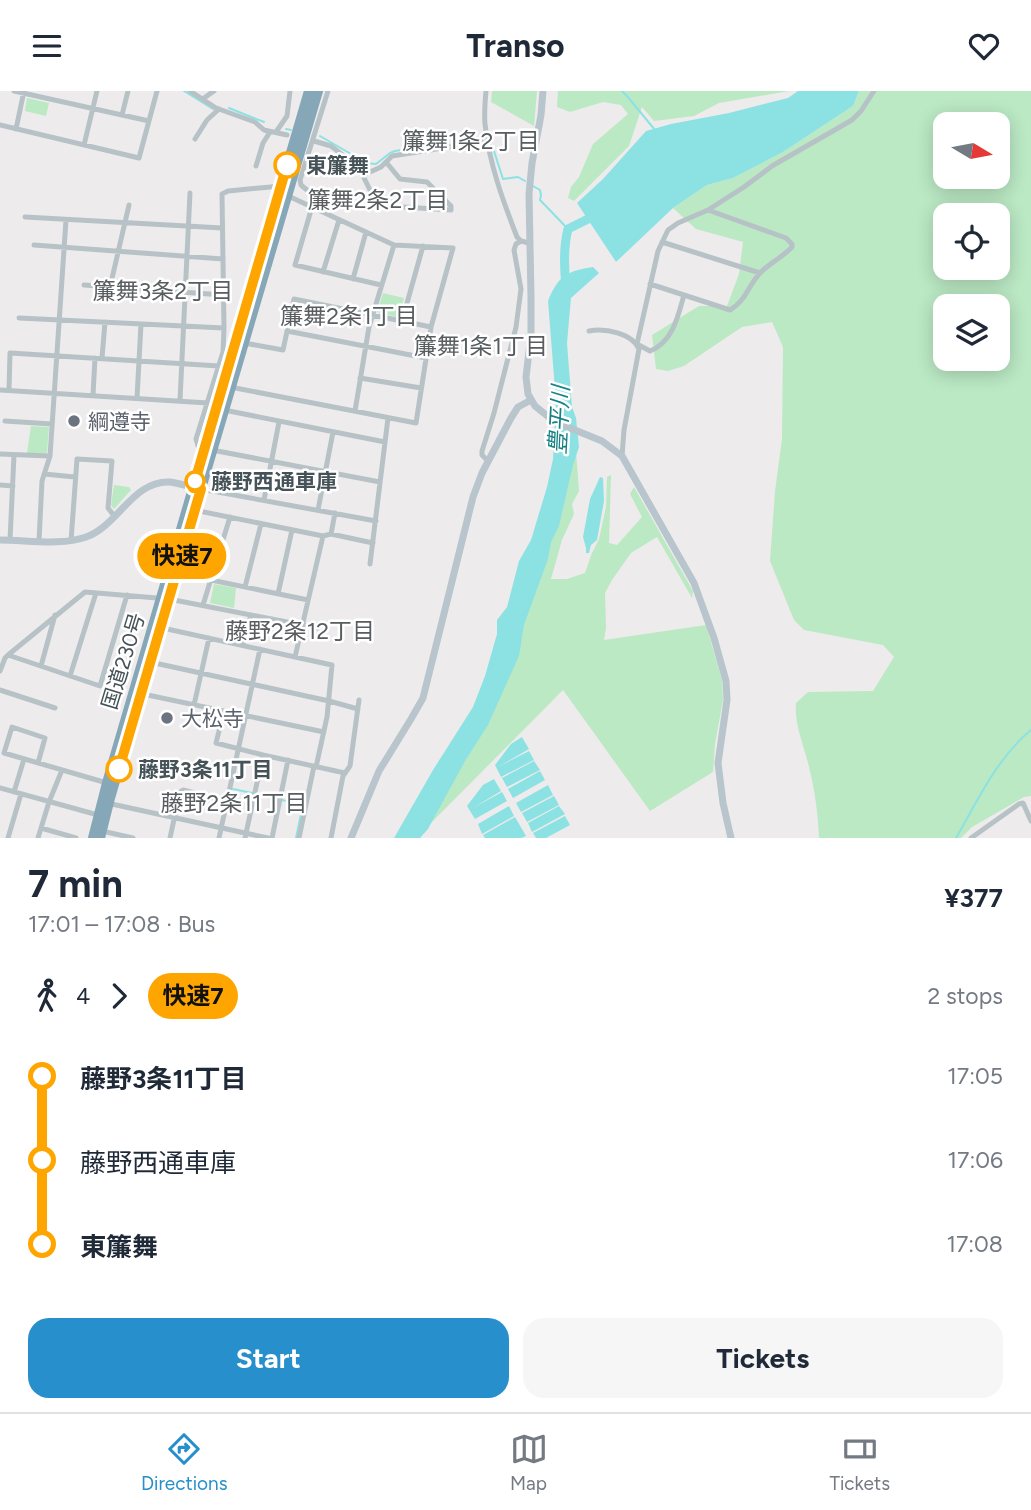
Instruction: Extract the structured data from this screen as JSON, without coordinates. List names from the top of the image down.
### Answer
{
  "streets": {
    "highway": ["国道230号"]
  },
  "districts": [
    "簾舞1条2丁目",
    "簾舞2条2丁目",
    "簾舞3条2丁目",
    "簾舞2条1丁目",
    "簾舞1条1丁目",
    "藤野2条12丁目",
    "藤野2条11丁目"
  ],
  "water": ["豊平川"],
  "places": [
    "東簾舞",
    "綱遵寺",
    "藤野西通車庫",
    "大松寺",
    "藤野3条11丁目"
  ],
  "lines": ["bus line 快速7"],
  "north": "right",
  "page": {
    "header": "Transo",
    "on_map": "快速7",
    "heading": ["7 min", "17:01 – 17:08 · Bus", "¥377"],
    "legs": ["4", "快速7", "2 stops"],
    "list": [
      {
        "name": "藤野3条11丁目",
        "value": "17:05"
      },
      {
        "name": "藤野西通車庫",
        "value": "17:06"
      },
      {
        "name": "東簾舞",
        "value": "17:08"
      }
    ],
    "buttons": ["Start", "Tickets"],
    "tabs": ["Directions", "Map", "Tickets"]
  }
}
